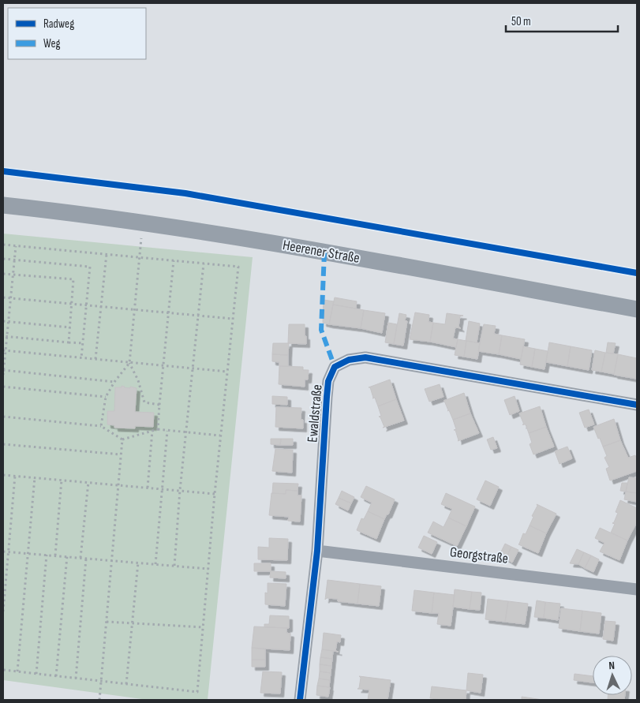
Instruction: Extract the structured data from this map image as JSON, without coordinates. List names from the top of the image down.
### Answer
{
  "streets": {
    "main road": ["Heerener Straße"],
    "street": ["Ewaldstraße", "Georgstraße"]
  },
  "crossings": [
    ["Ewaldstraße", "Georgstraße"]
  ],
  "legend": ["Radweg", "Weg"],
  "scale_bar": "50 m",
  "north": "top"
}
